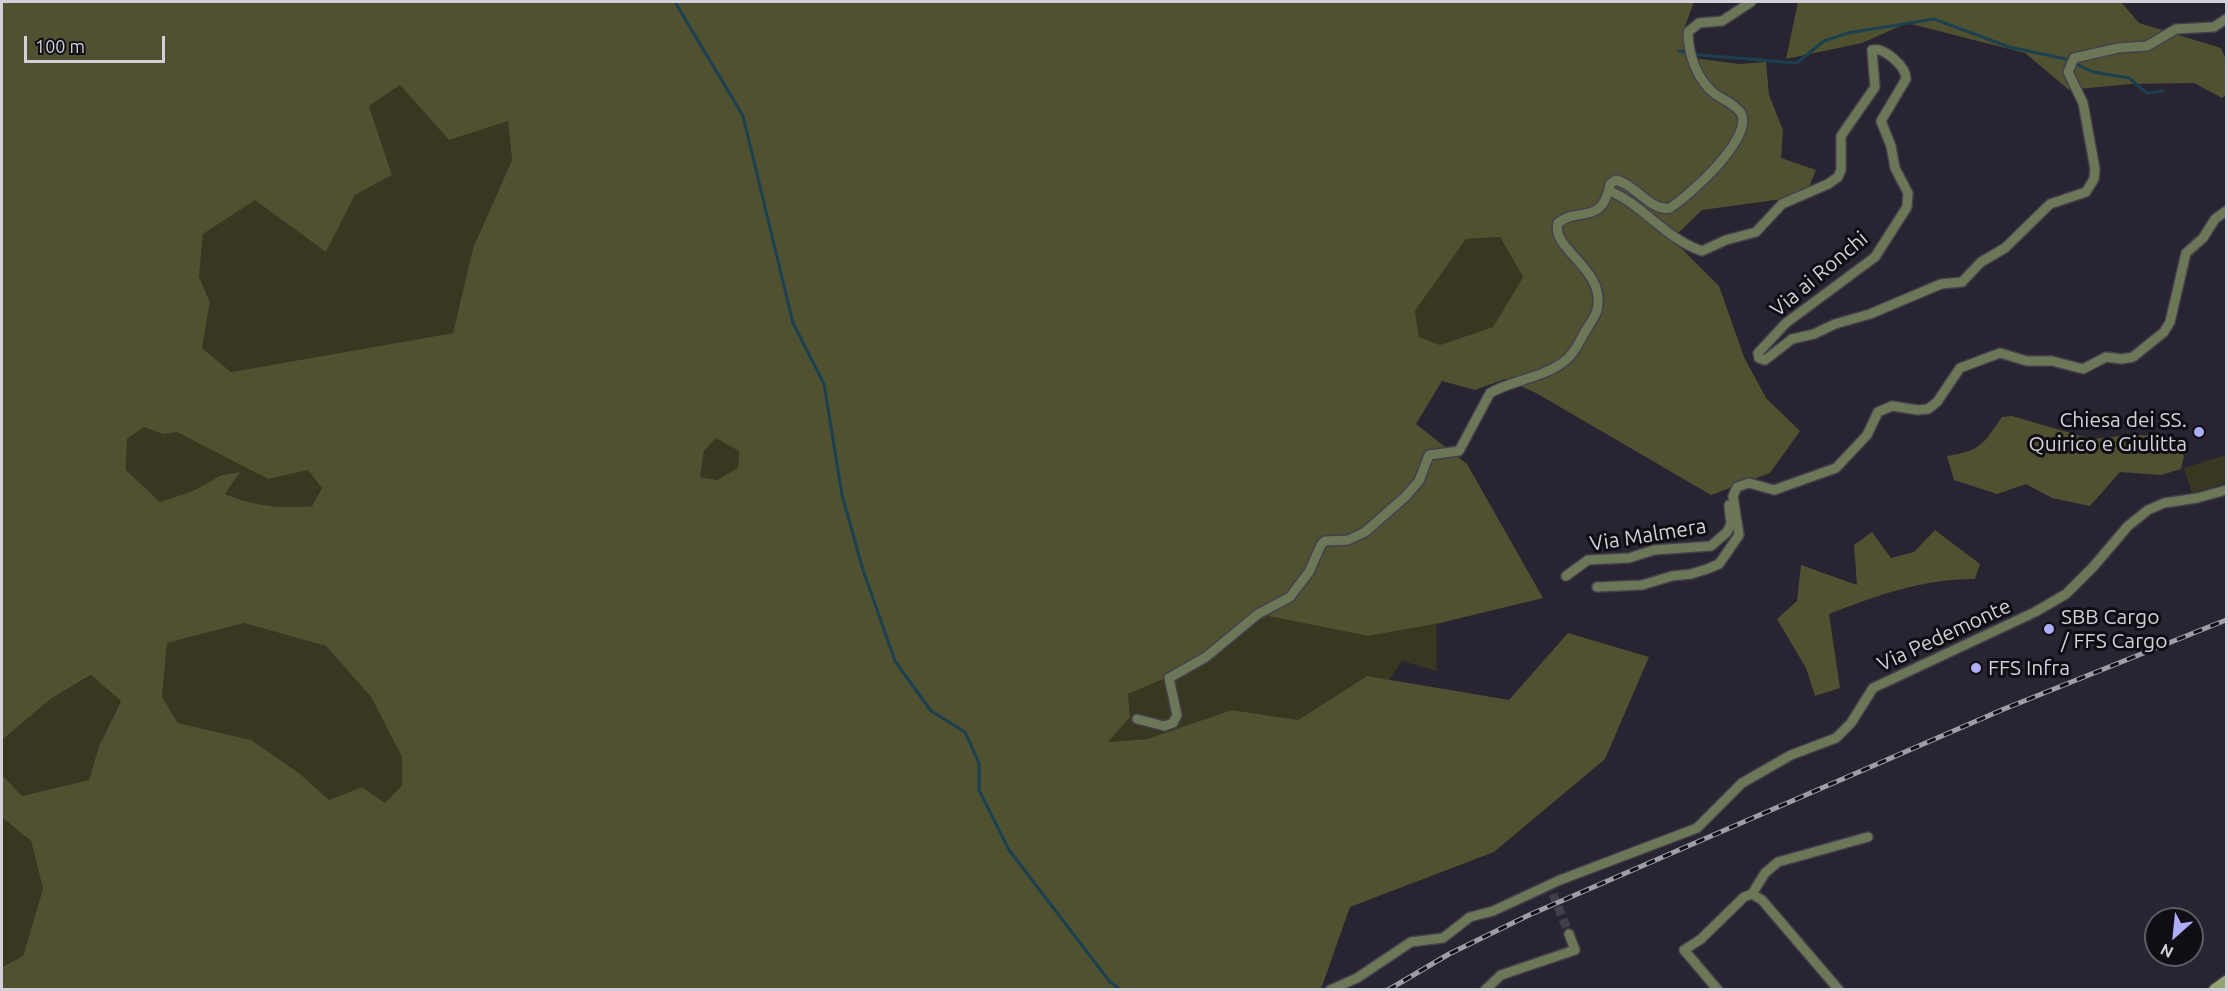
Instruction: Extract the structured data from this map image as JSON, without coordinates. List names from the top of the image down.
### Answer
{
  "streets": {
    "street": ["Via ai Ronchi", "Via Malmera", "Via Pedemonte"]
  },
  "places": ["Chiesa dei SS. Quirico e Giulitta", "SBB Cargo / FFS Cargo", "FFS Infra"],
  "scale_bar": "100 m",
  "north": "bottom left"
}
